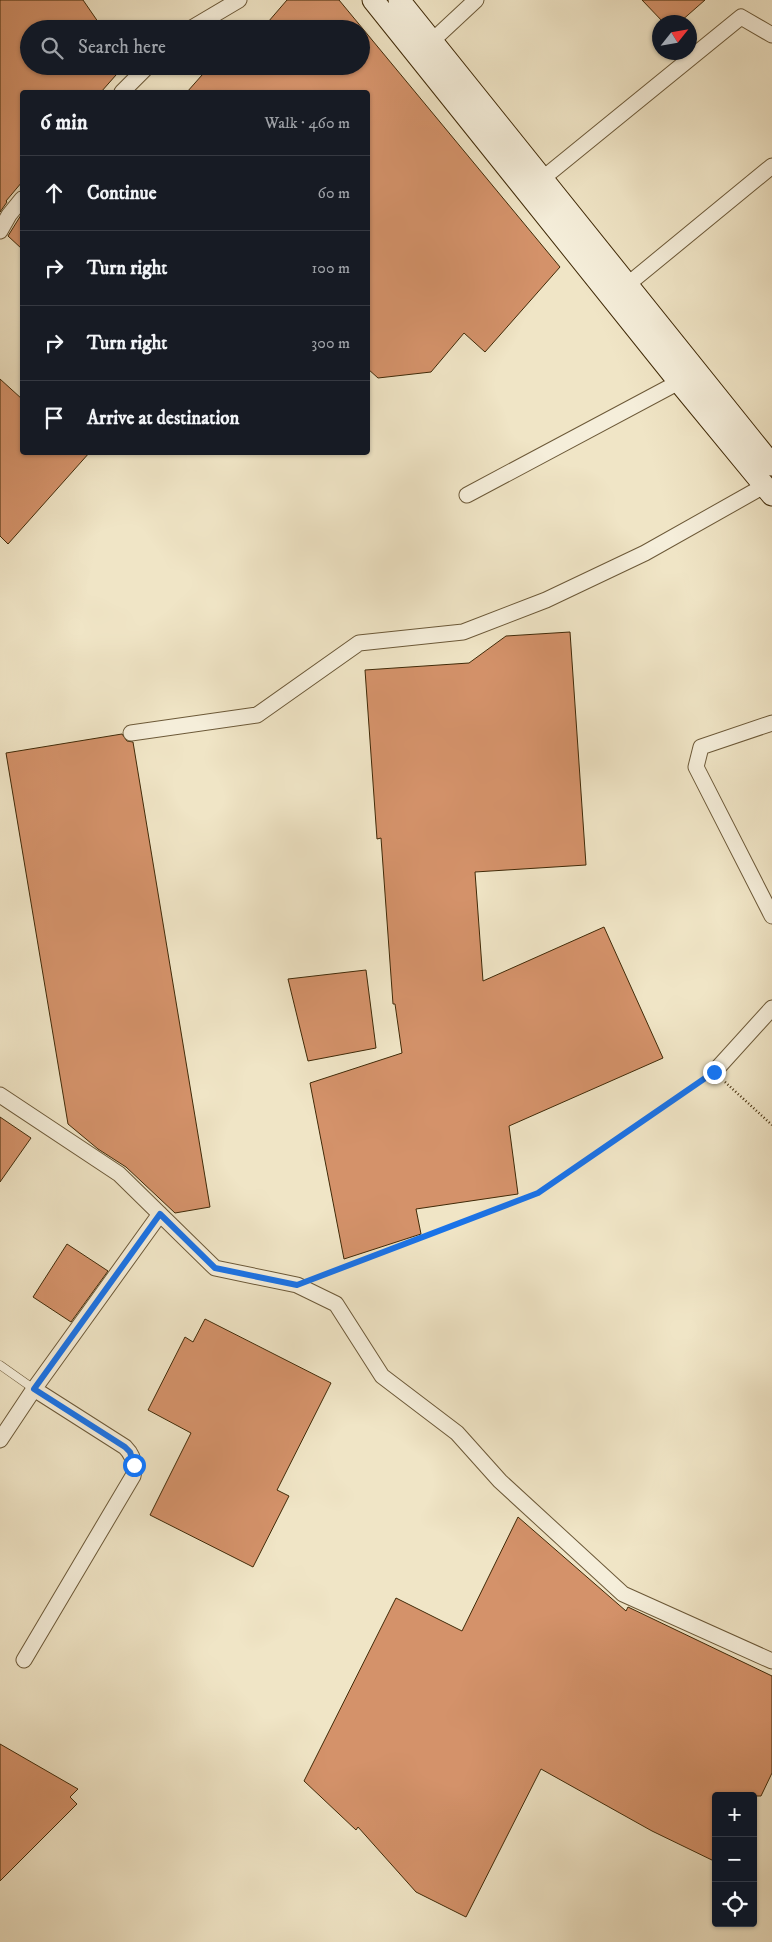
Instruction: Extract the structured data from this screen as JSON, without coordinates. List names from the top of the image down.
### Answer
{
  "north": "top right",
  "page": {
    "search": "Search here",
    "heading": ["6 min", "Walk · 460 m"],
    "list": [
      ["Continue", "60 m"],
      ["Turn right", "100 m"],
      ["Turn right", "300 m"],
      "Arrive at destination"
    ],
    "map_buttons": ["+", "−"]
  }
}
